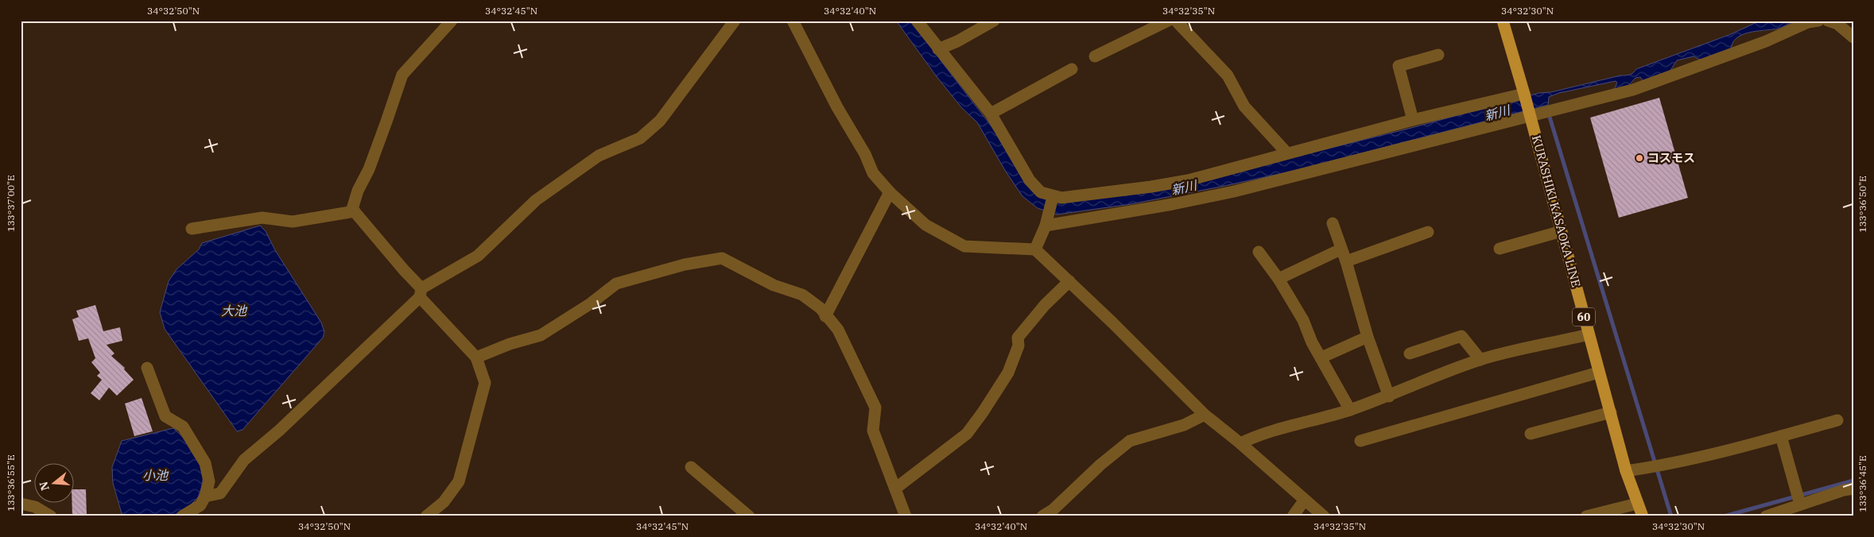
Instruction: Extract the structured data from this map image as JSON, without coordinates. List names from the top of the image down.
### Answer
{
  "streets": {
    "main road": ["KURASHIKI KASAOKA LINE", "60"]
  },
  "water": ["新川", "大池", "小池"],
  "places": ["コスモス"],
  "north": "left",
  "coordinates": [
    "34°32'50\"N",
    "34°32'45\"N",
    "34°32'40\"N",
    "34°32'35\"N",
    "34°32'30\"N",
    "133°37'00\"E",
    "133°36'50\"E",
    "133°36'55\"E",
    "133°36'45\"E"
  ]
}
